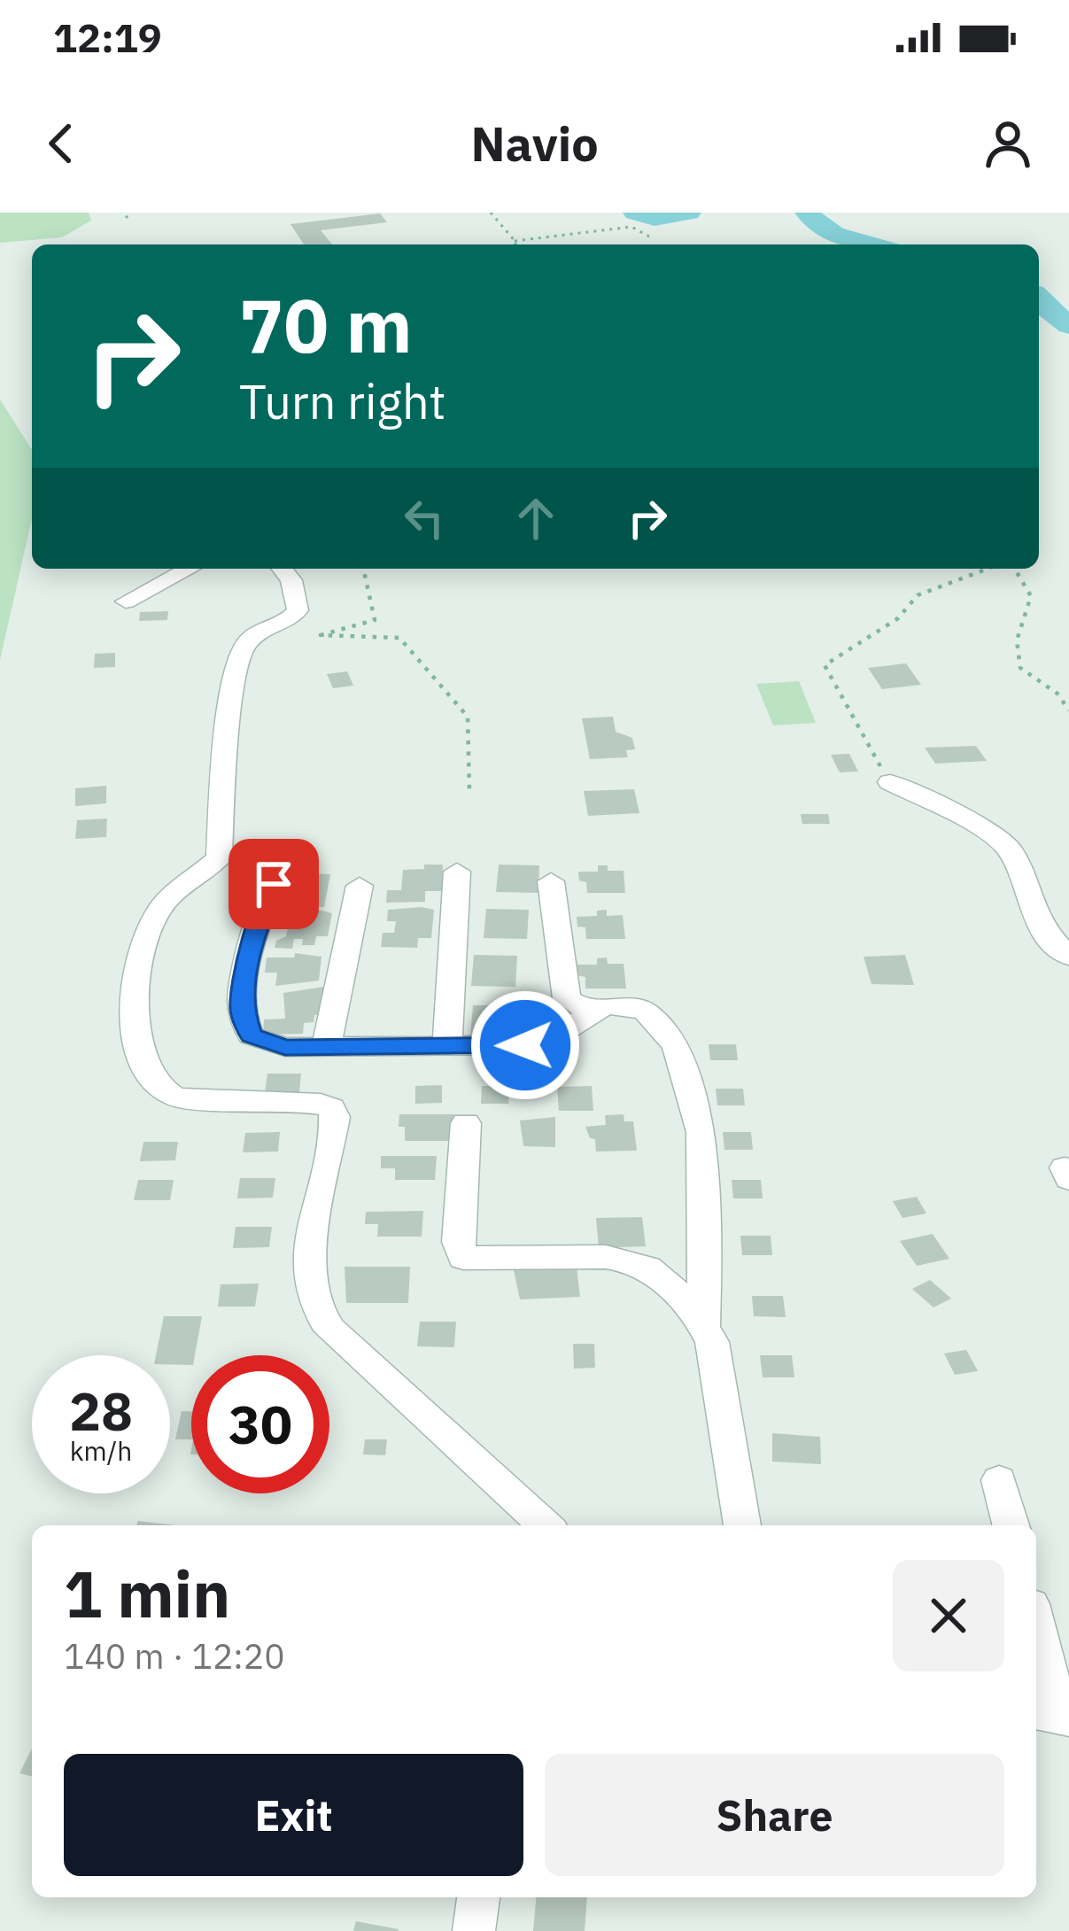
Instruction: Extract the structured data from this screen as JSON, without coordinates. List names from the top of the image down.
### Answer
{
  "page": {
    "status": "12:19",
    "header": "Navio",
    "turn": ["70 m", "Turn right"],
    "speed": "28 km/h",
    "limit": "30",
    "heading": ["1 min", "140 m · 12:20"],
    "buttons": ["Exit", "Share"]
  }
}
